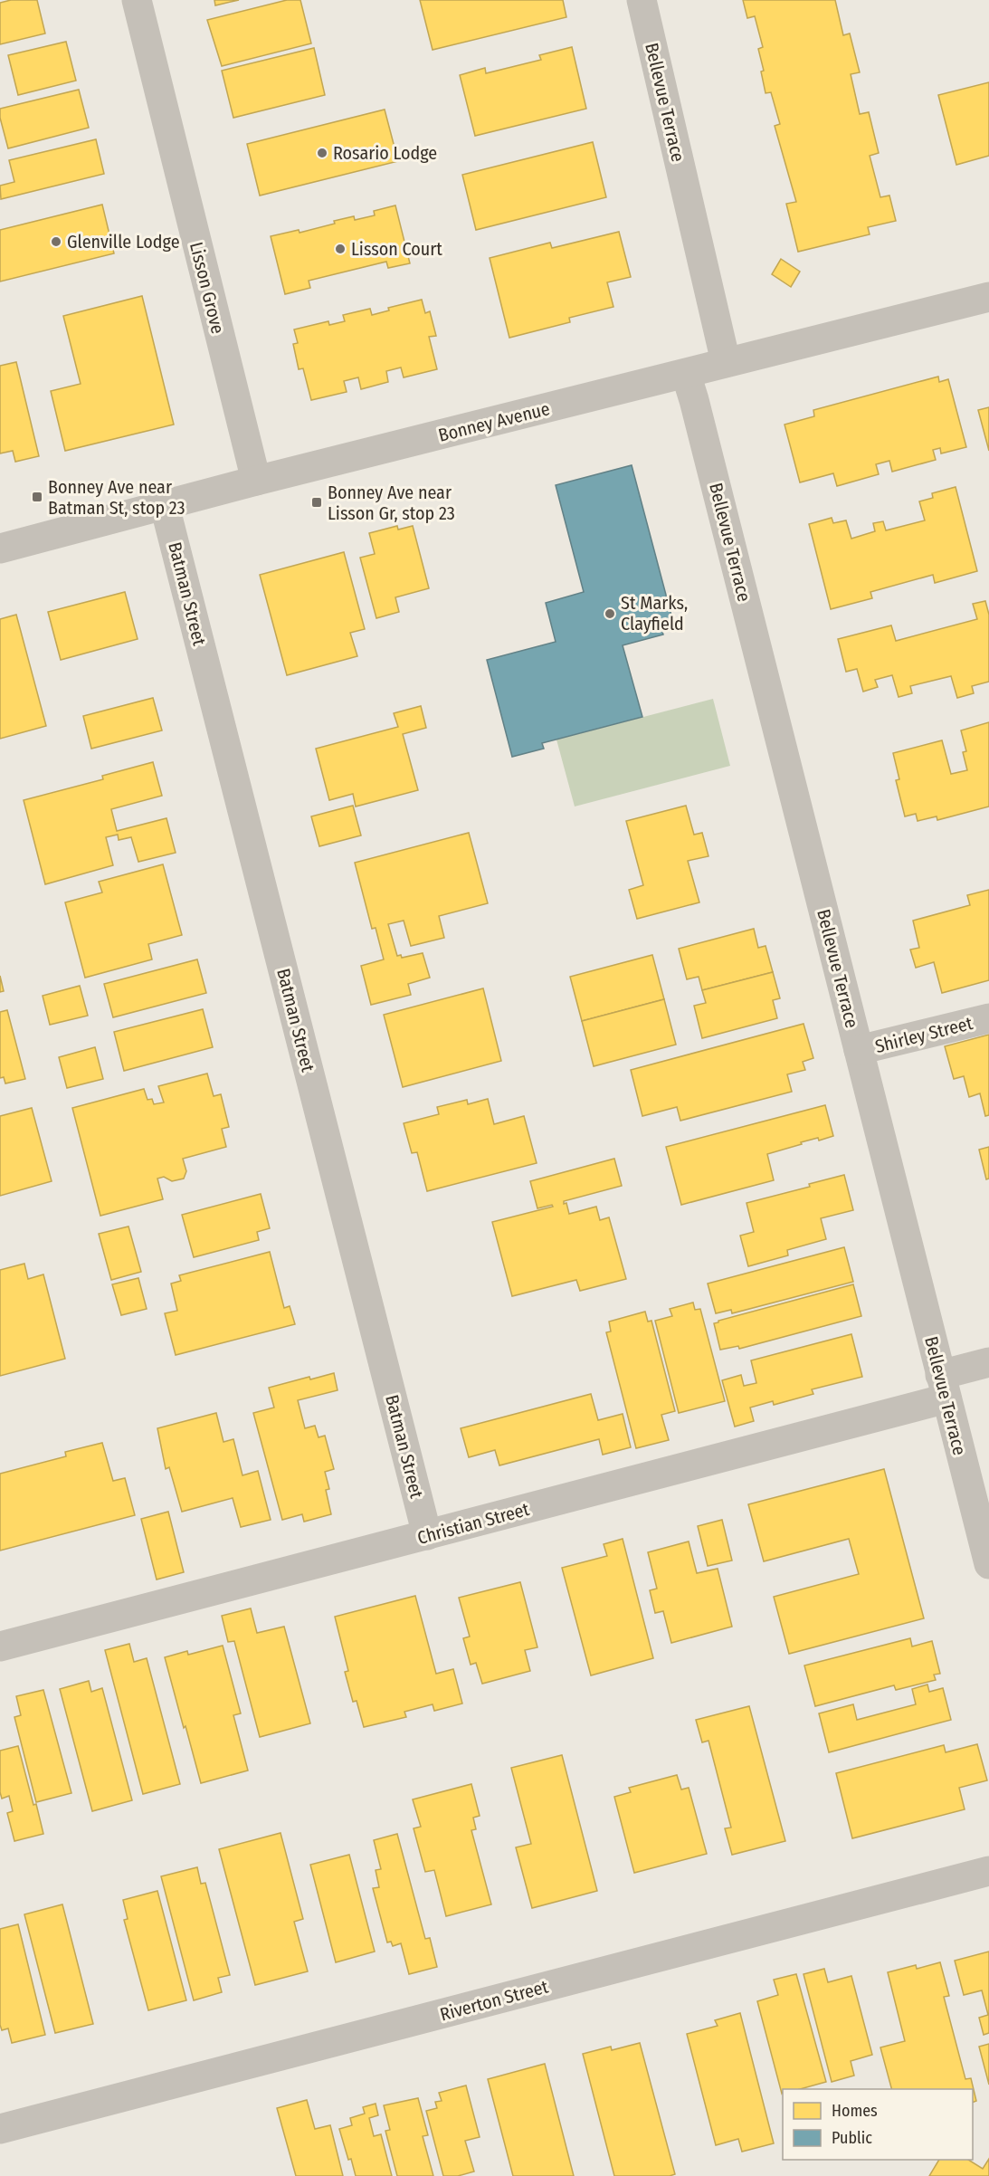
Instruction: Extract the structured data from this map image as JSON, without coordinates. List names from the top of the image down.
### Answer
{
  "streets": {
    "street": [
      "Bellevue Terrace",
      "Lisson Grove",
      "Bonney Avenue",
      "Batman Street",
      "Shirley Street",
      "Christian Street",
      "Riverton Street"
    ]
  },
  "crossings": [
    ["Bellevue Terrace", "Bonney Avenue"],
    ["Bellevue Terrace", "Shirley Street"],
    ["Bellevue Terrace", "Christian Street"],
    ["Lisson Grove", "Bonney Avenue"],
    ["Bonney Avenue", "Batman Street"],
    ["Batman Street", "Christian Street"]
  ],
  "places": {
    "other": [
      "Rosario Lodge",
      "Glenville Lodge",
      "Lisson Court",
      "St Marks, Clayfield"
    ],
    "transit": ["Bonney Ave near Batman St, stop 23", "Bonney Ave near Lisson Gr, stop 23"]
  },
  "legend": ["Homes", "Public"]
}
